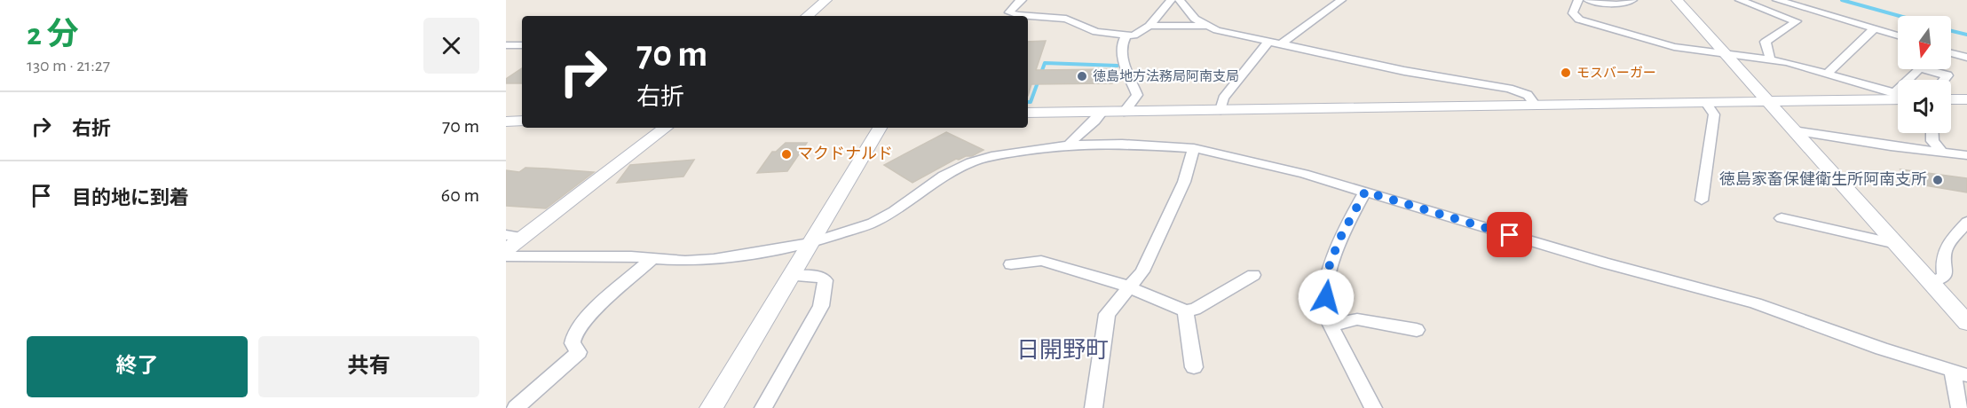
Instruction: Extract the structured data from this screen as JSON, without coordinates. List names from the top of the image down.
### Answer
{
  "districts": ["日開野町"],
  "places": [
    "モスバーガー",
    "徳島地方法務局阿南支局",
    "マクドナルド",
    "徳島家畜保健衛生所阿南支所"
  ],
  "north": "bottom",
  "page": {
    "heading": ["2 分", "130 m · 21:27"],
    "turn": ["70 m", "右折"],
    "list": [
      {
        "name": "右折",
        "value": "70 m"
      },
      {
        "name": "目的地に到着",
        "value": "60 m"
      }
    ],
    "buttons": ["終了", "共有"]
  }
}
